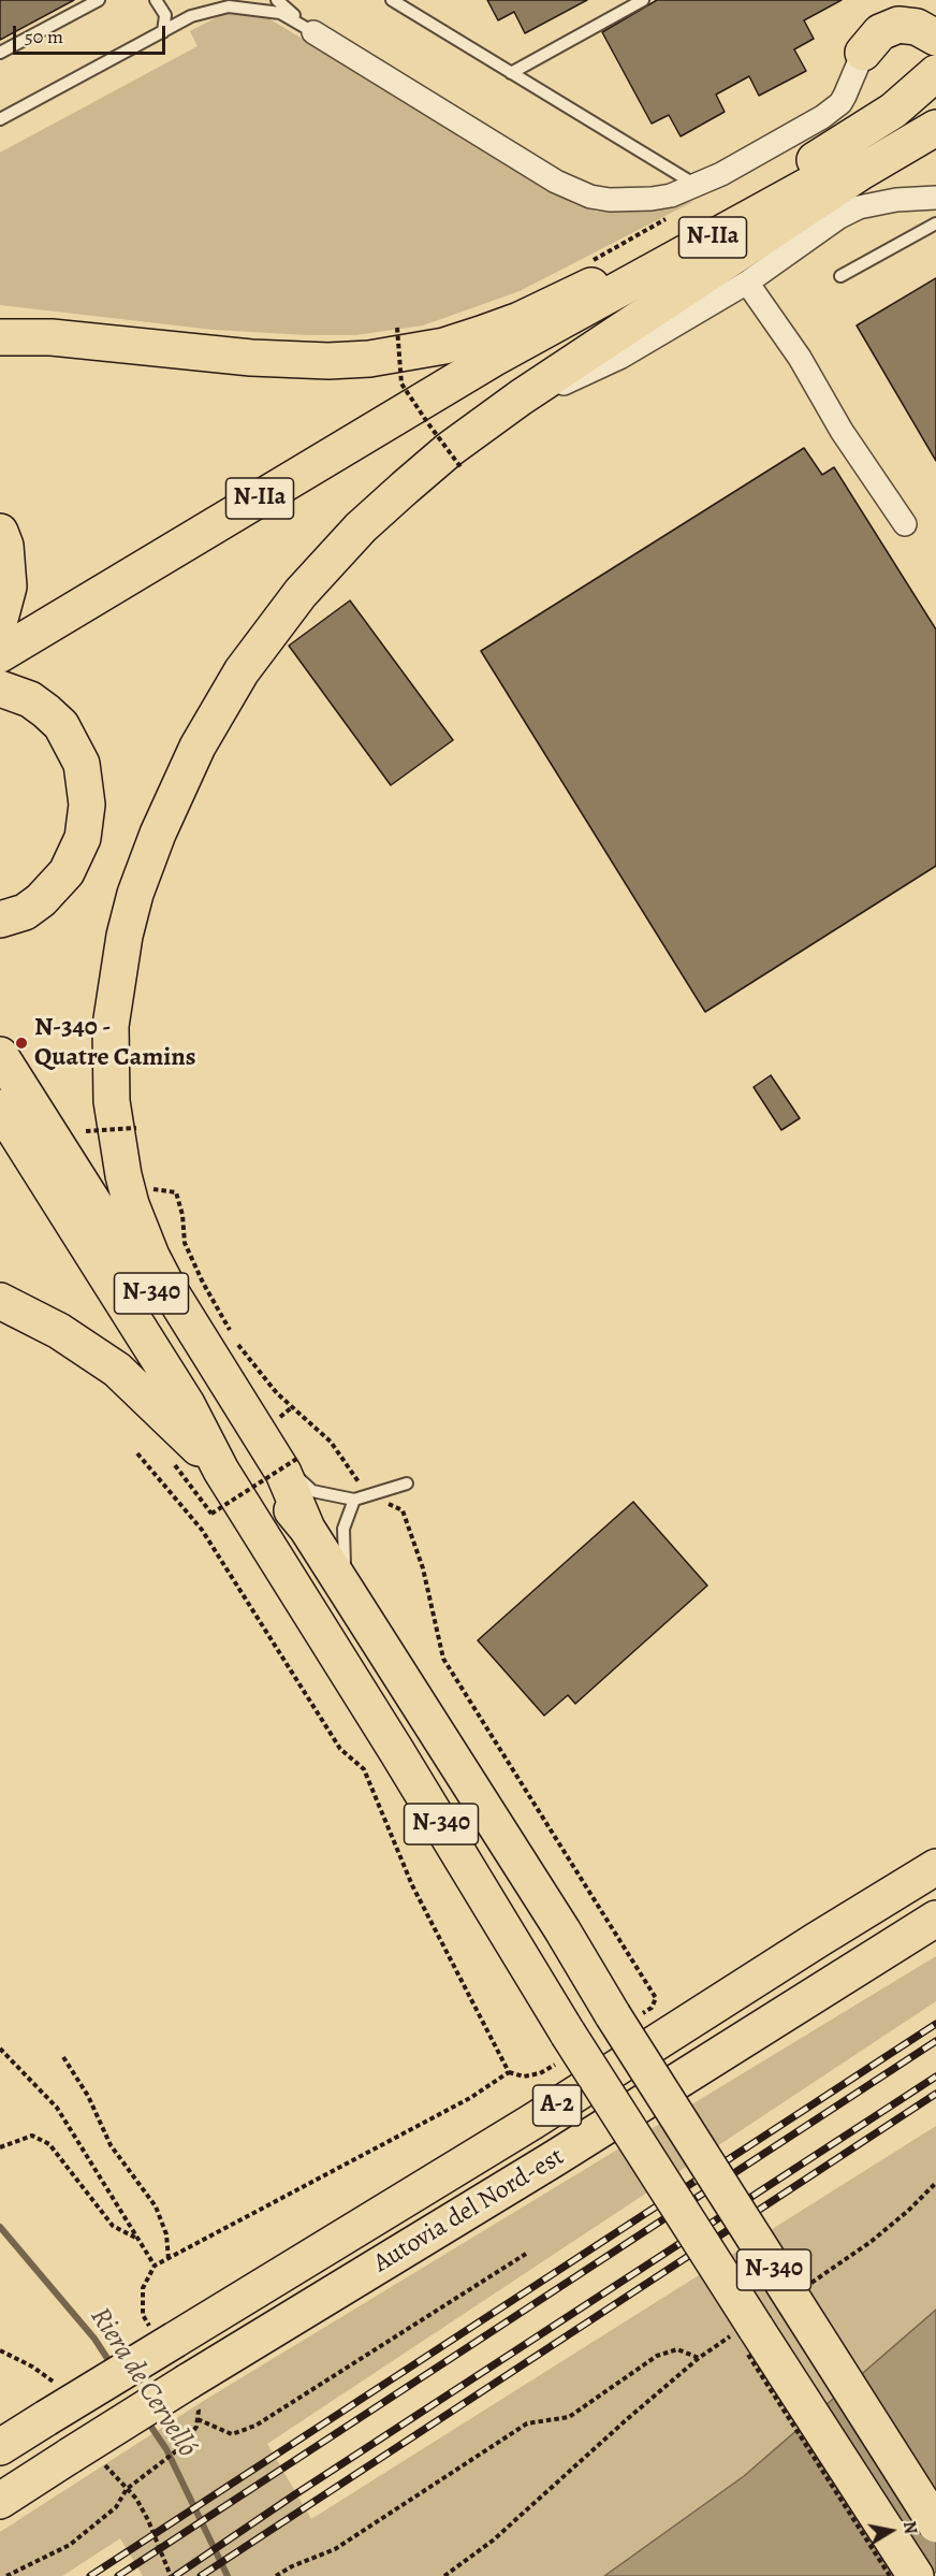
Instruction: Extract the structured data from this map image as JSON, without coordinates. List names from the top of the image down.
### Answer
{
  "streets": {
    "main road": [
      "N-IIa",
      "N-340",
      "A-2",
      "Autovia del Nord-est"
    ]
  },
  "water": ["Riera de Cervelló"],
  "places": ["N-340 - Quatre Camins"],
  "scale_bar": "50 m",
  "north": "right"
}
